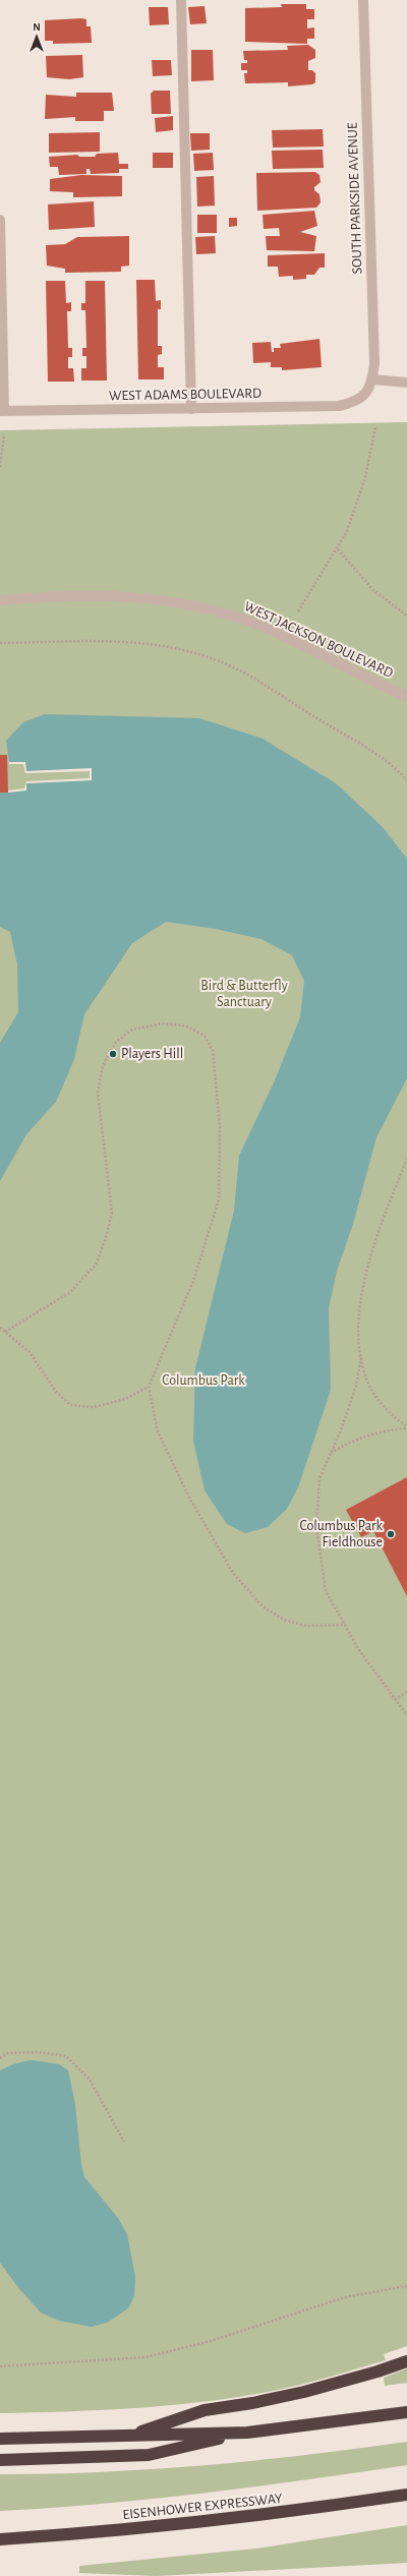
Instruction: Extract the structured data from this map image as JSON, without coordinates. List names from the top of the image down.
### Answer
{
  "streets": {
    "highway": ["EISENHOWER EXPRESSWAY"],
    "street": ["SOUTH PARKSIDE AVENUE", "WEST ADAMS BOULEVARD", "WEST JACKSON BOULEVARD"]
  },
  "crossings": [
    ["SOUTH PARKSIDE AVENUE", "WEST ADAMS BOULEVARD"]
  ],
  "parks": ["Bird & Butterfly Sanctuary", "Columbus Park"],
  "places": ["Players Hill", "Columbus Park Fieldhouse"],
  "north": "top"
}
